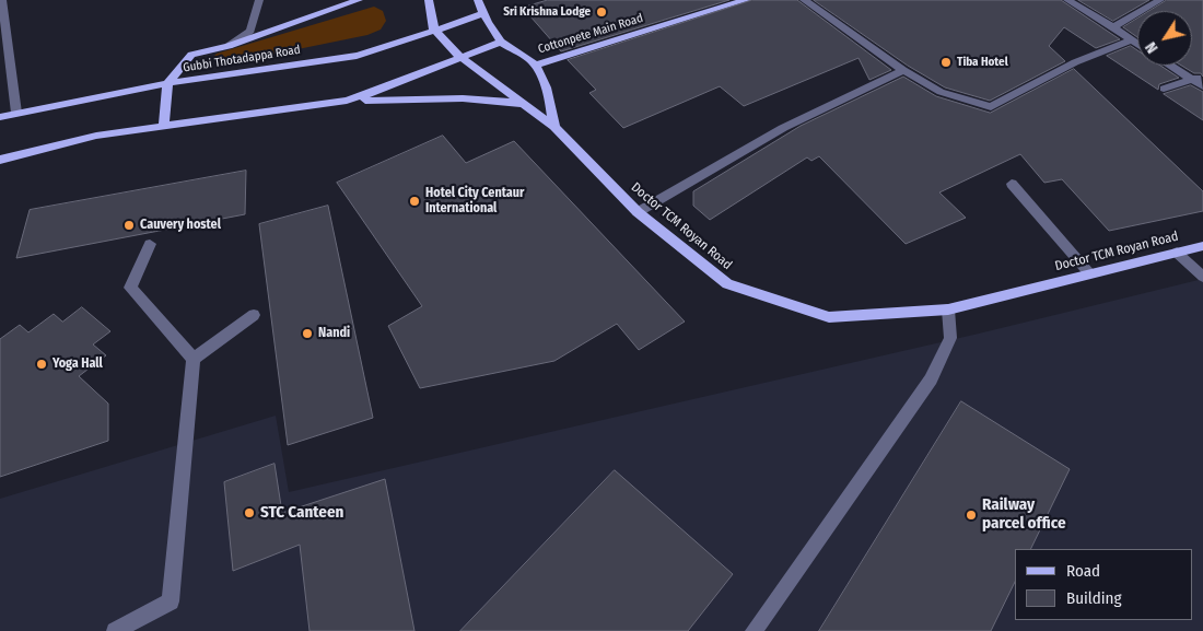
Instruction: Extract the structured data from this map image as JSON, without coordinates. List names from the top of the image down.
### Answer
{
  "streets": {
    "main road": ["Cottonpete Main Road", "Gubbi Thotadappa Road", "Doctor TCM Royan Road"]
  },
  "crossings": [
    ["Cottonpete Main Road", "Doctor TCM Royan Road"],
    ["Gubbi Thotadappa Road", "Doctor TCM Royan Road"]
  ],
  "places": [
    "Sri Krishna Lodge",
    "Tiba Hotel",
    "Hotel City Centaur International",
    "Cauvery hostel",
    "Nandi",
    "Yoga Hall",
    "STC Canteen",
    "Railway parcel office"
  ],
  "legend": ["Road", "Building"],
  "north": "bottom left"
}
